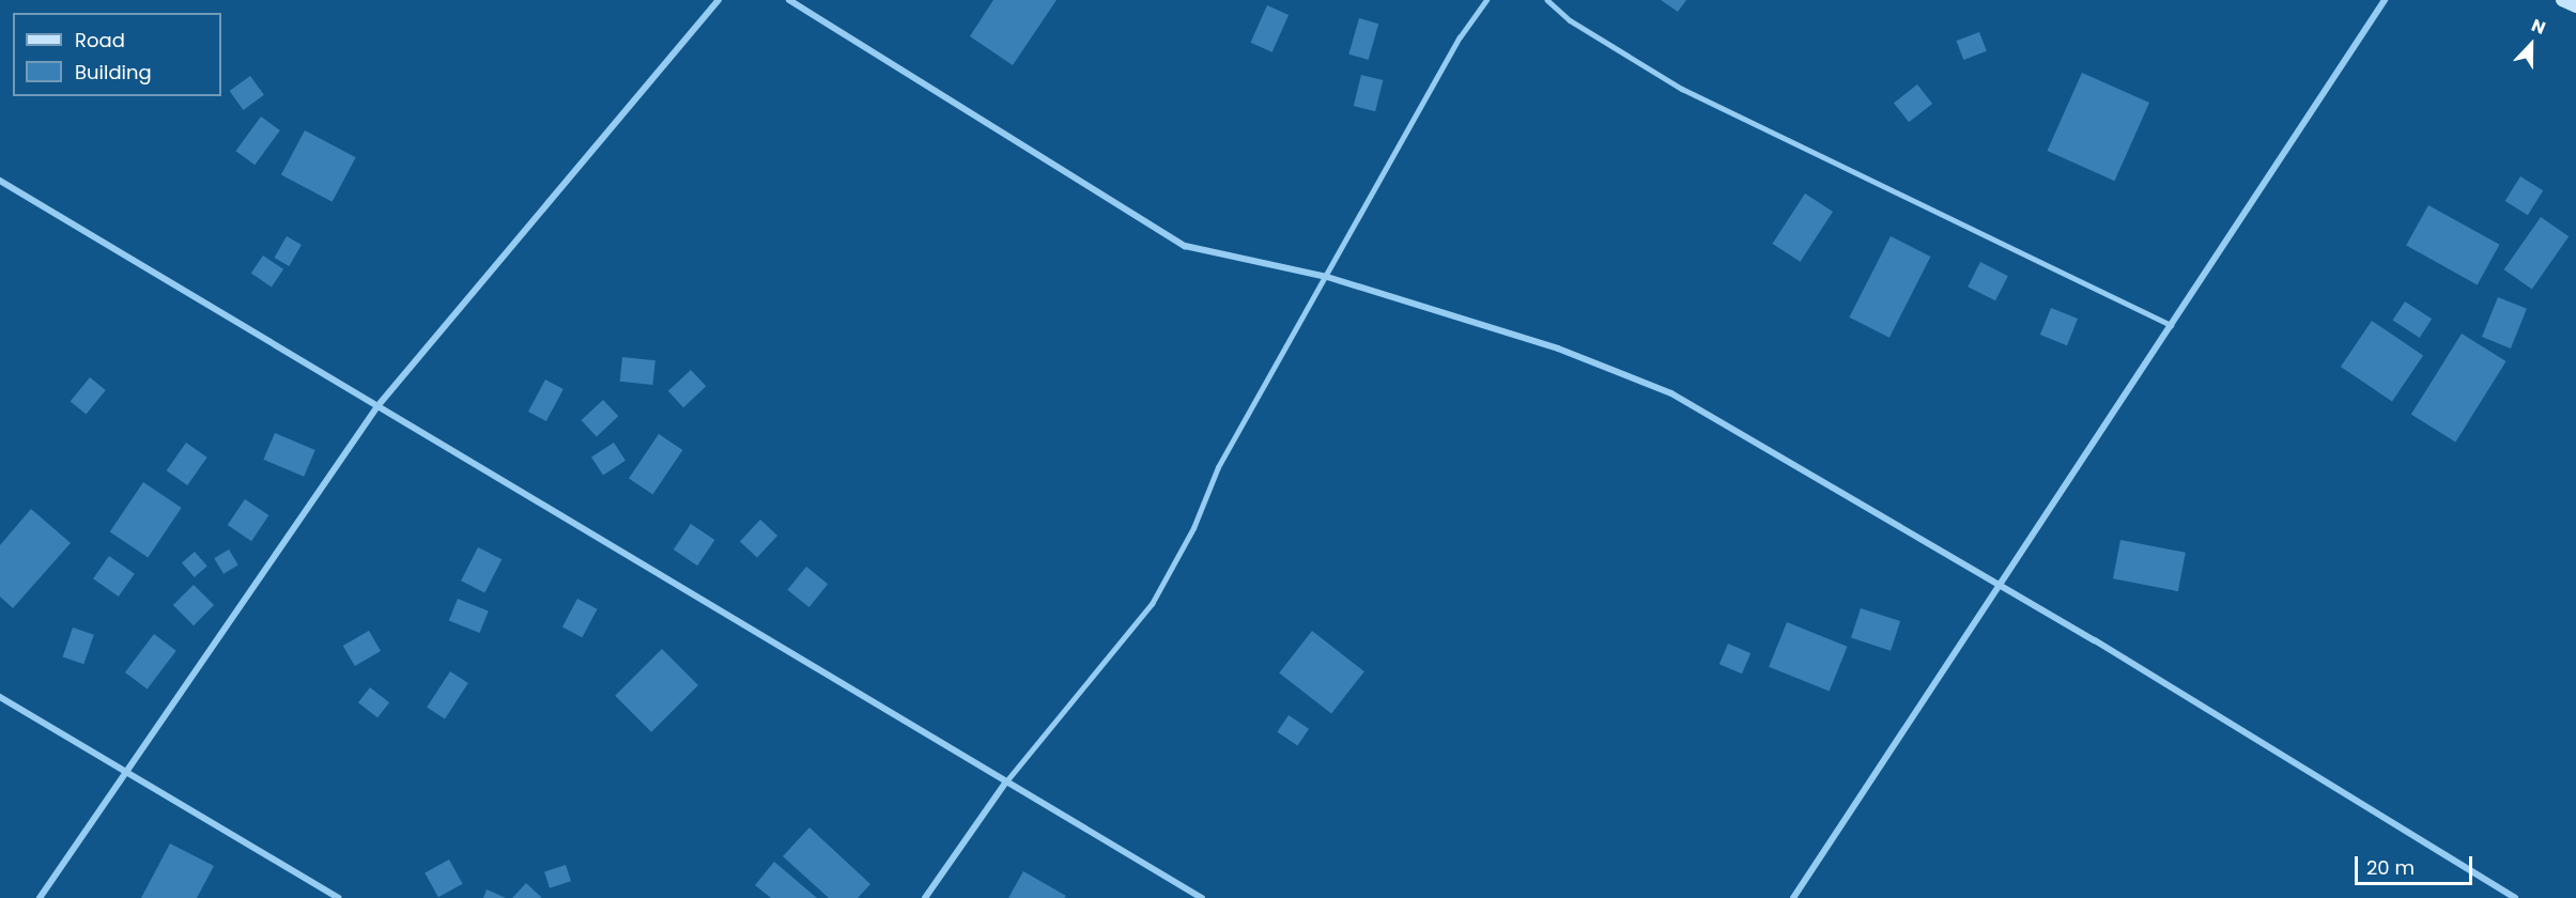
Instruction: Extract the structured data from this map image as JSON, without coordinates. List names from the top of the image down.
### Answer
{
  "legend": ["Road", "Building"],
  "scale_bar": "20 m",
  "north": "top"
}
